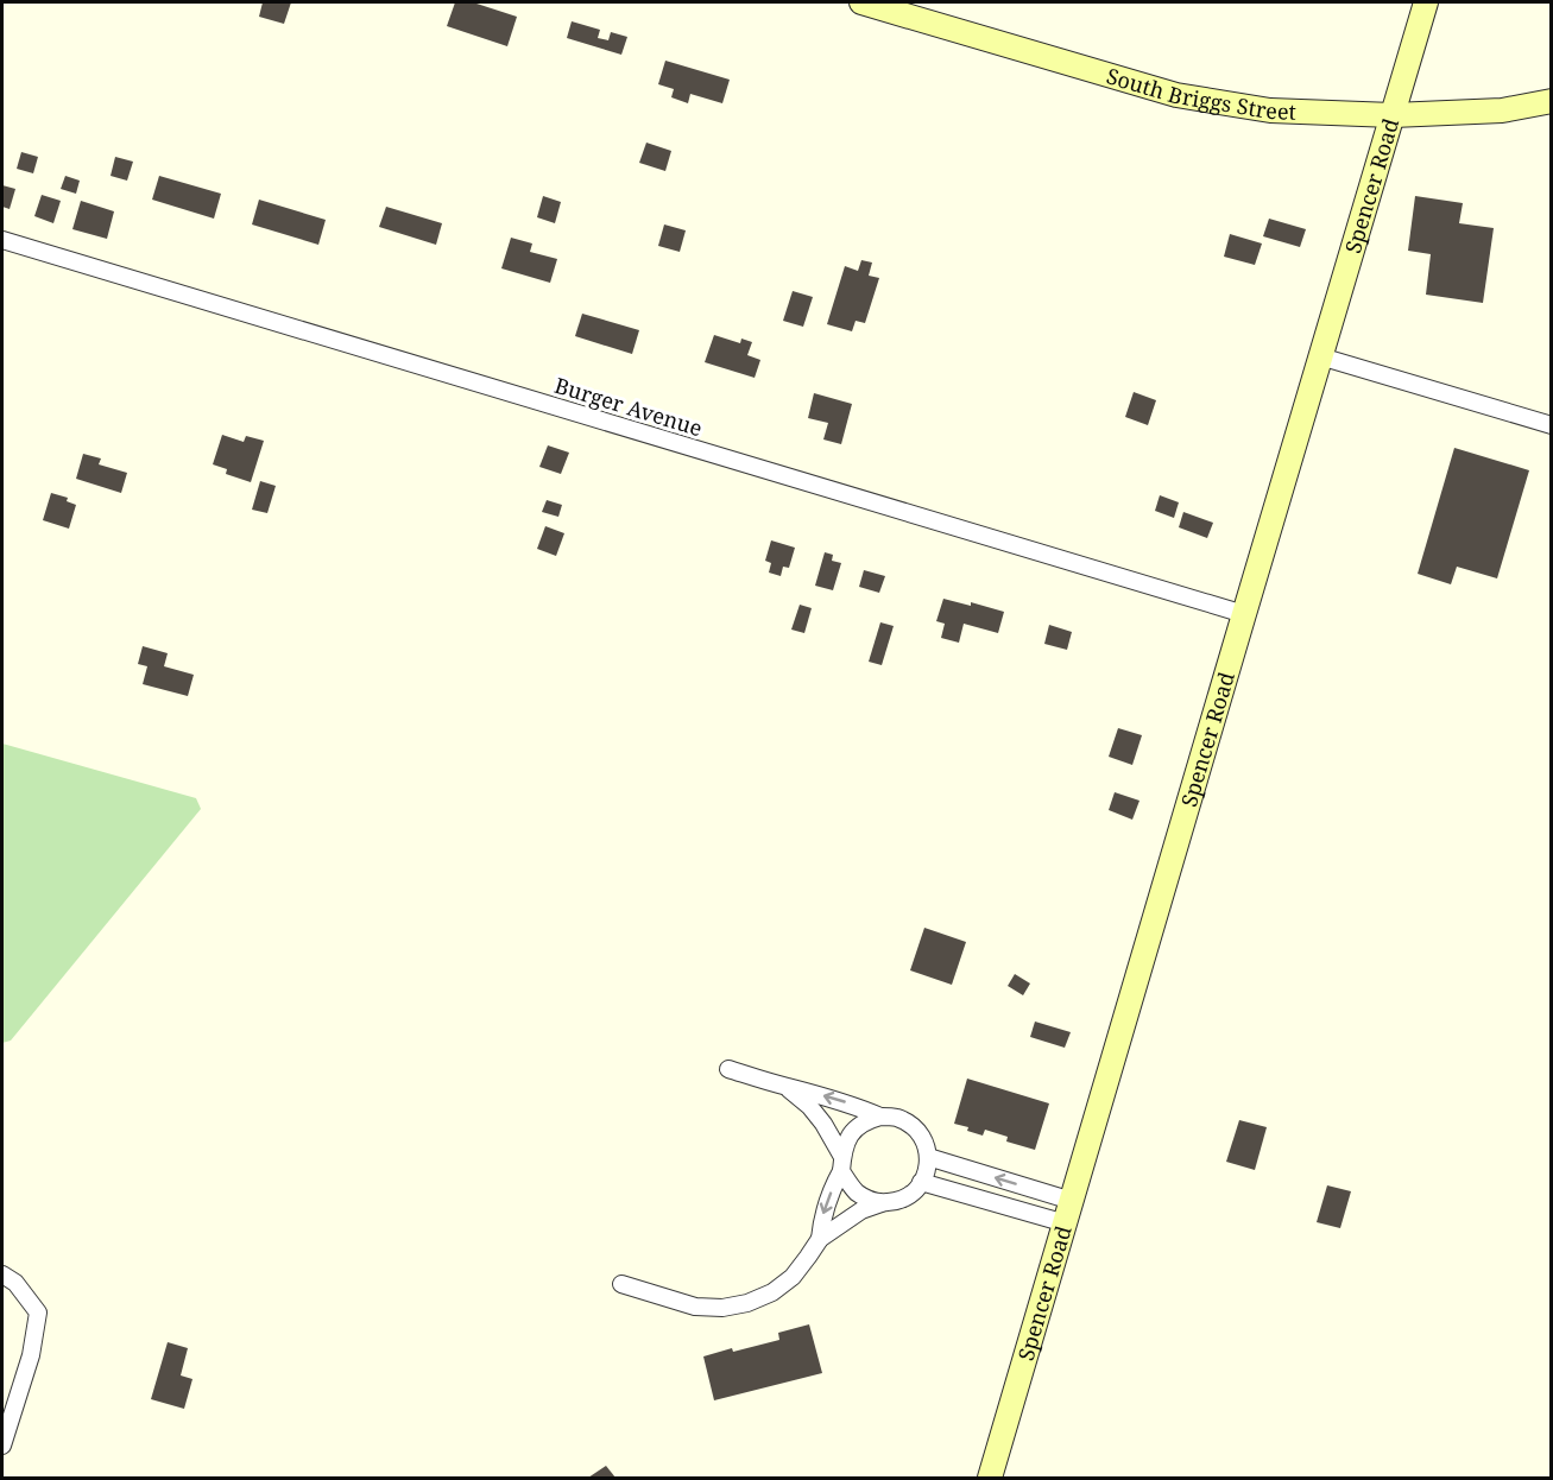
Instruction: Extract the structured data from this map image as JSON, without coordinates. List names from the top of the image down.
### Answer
{
  "streets": {
    "street": ["South Briggs Street", "Spencer Road", "Burger Avenue"]
  },
  "crossings": [
    ["South Briggs Street", "Spencer Road"],
    ["Spencer Road", "Burger Avenue"]
  ]
}
